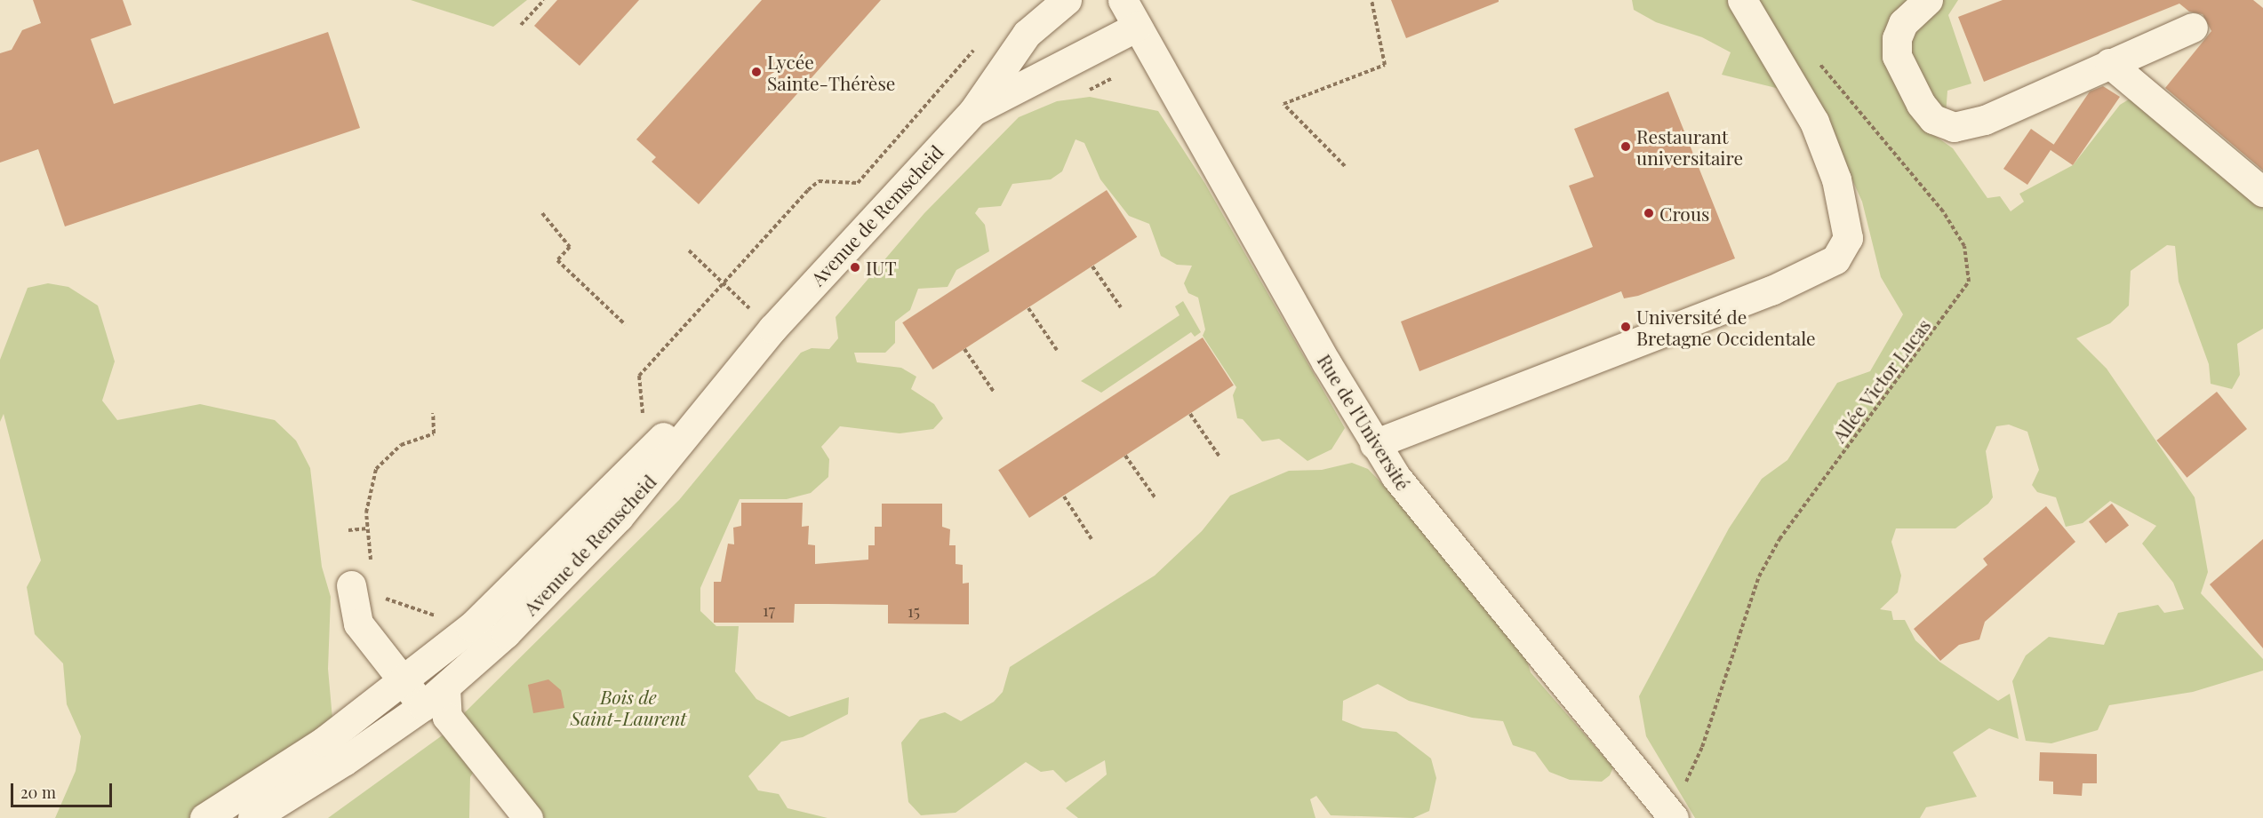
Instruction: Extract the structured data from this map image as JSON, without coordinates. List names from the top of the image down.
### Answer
{
  "streets": {
    "street": ["Avenue de Remscheid", "Rue de l'Université"],
    "path": ["Allée Victor Lucas"]
  },
  "crossings": [
    ["Avenue de Remscheid", "Rue de l'Université"],
    ["Allée Victor Lucas", "Rue de l'Université"]
  ],
  "parks": ["Bois de Saint-Laurent"],
  "places": [
    "Lycée Sainte-Thérèse",
    "Restaurant universitaire",
    "Crous",
    "IUT",
    "Université de Bretagne Occidentale"
  ],
  "house_numbers": ["17", "15"],
  "scale_bar": "20 m"
}
